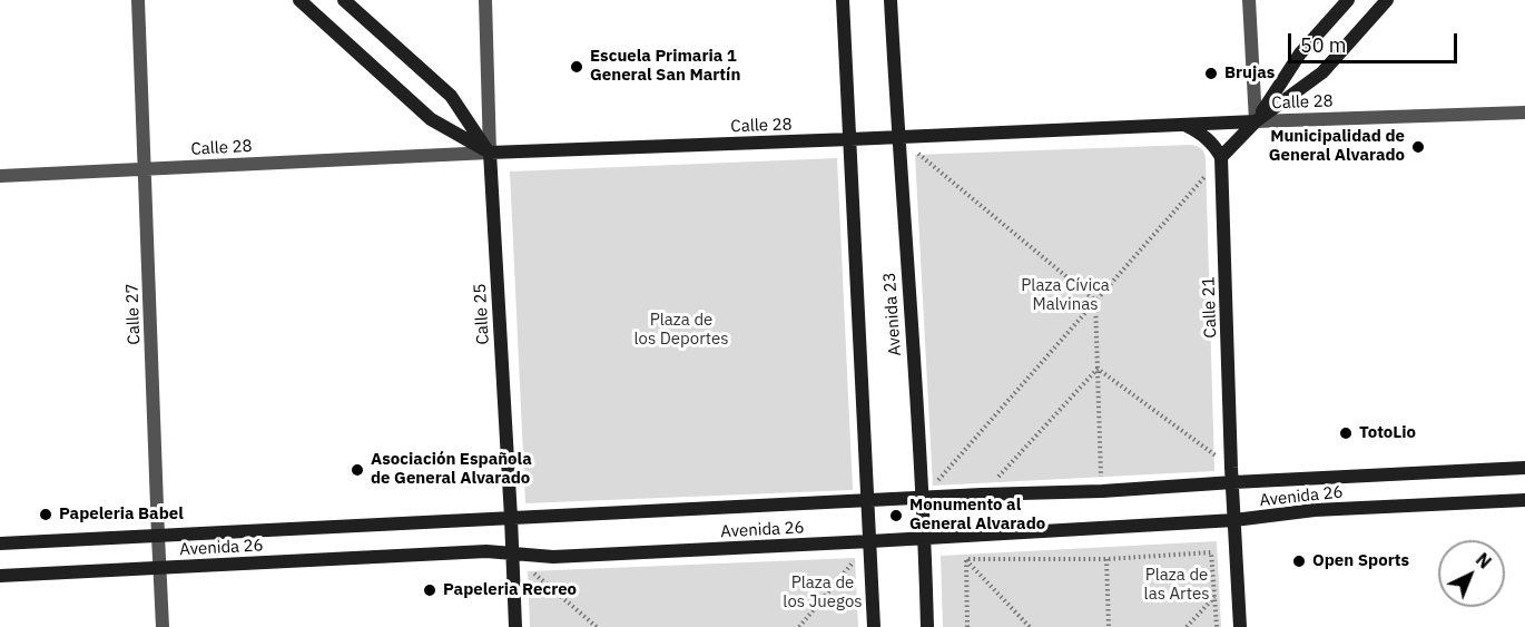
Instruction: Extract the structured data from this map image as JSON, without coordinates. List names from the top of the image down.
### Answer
{
  "streets": {
    "main road": [
      "Calle 28",
      "Calle 21",
      "Calle 25",
      "Avenida 23",
      "Avenida 26"
    ],
    "street": ["Calle 27"]
  },
  "crossings": [
    ["Calle 28", "Calle 27"],
    ["Calle 28", "Calle 25"],
    ["Calle 28", "Avenida 23"],
    ["Calle 21", "Avenida 26"],
    ["Calle 27", "Avenida 26"],
    ["Calle 25", "Avenida 26"],
    ["Avenida 23", "Avenida 26"]
  ],
  "parks": [
    "Plaza Cívica Malvinas",
    "Plaza de los Deportes",
    "Plaza de las Artes",
    "Plaza de los Juegos"
  ],
  "places": [
    "Escuela Primaria 1 General San Martín",
    "Brujas",
    "Municipalidad de General Alvarado",
    "TotoLio",
    "Asociación Española de General Alvarado",
    "Papeleria Babel",
    "Monumento al General Alvarado",
    "Open Sports",
    "Papeleria Recreo"
  ],
  "scale_bar": "50 m",
  "north": "top right"
}
